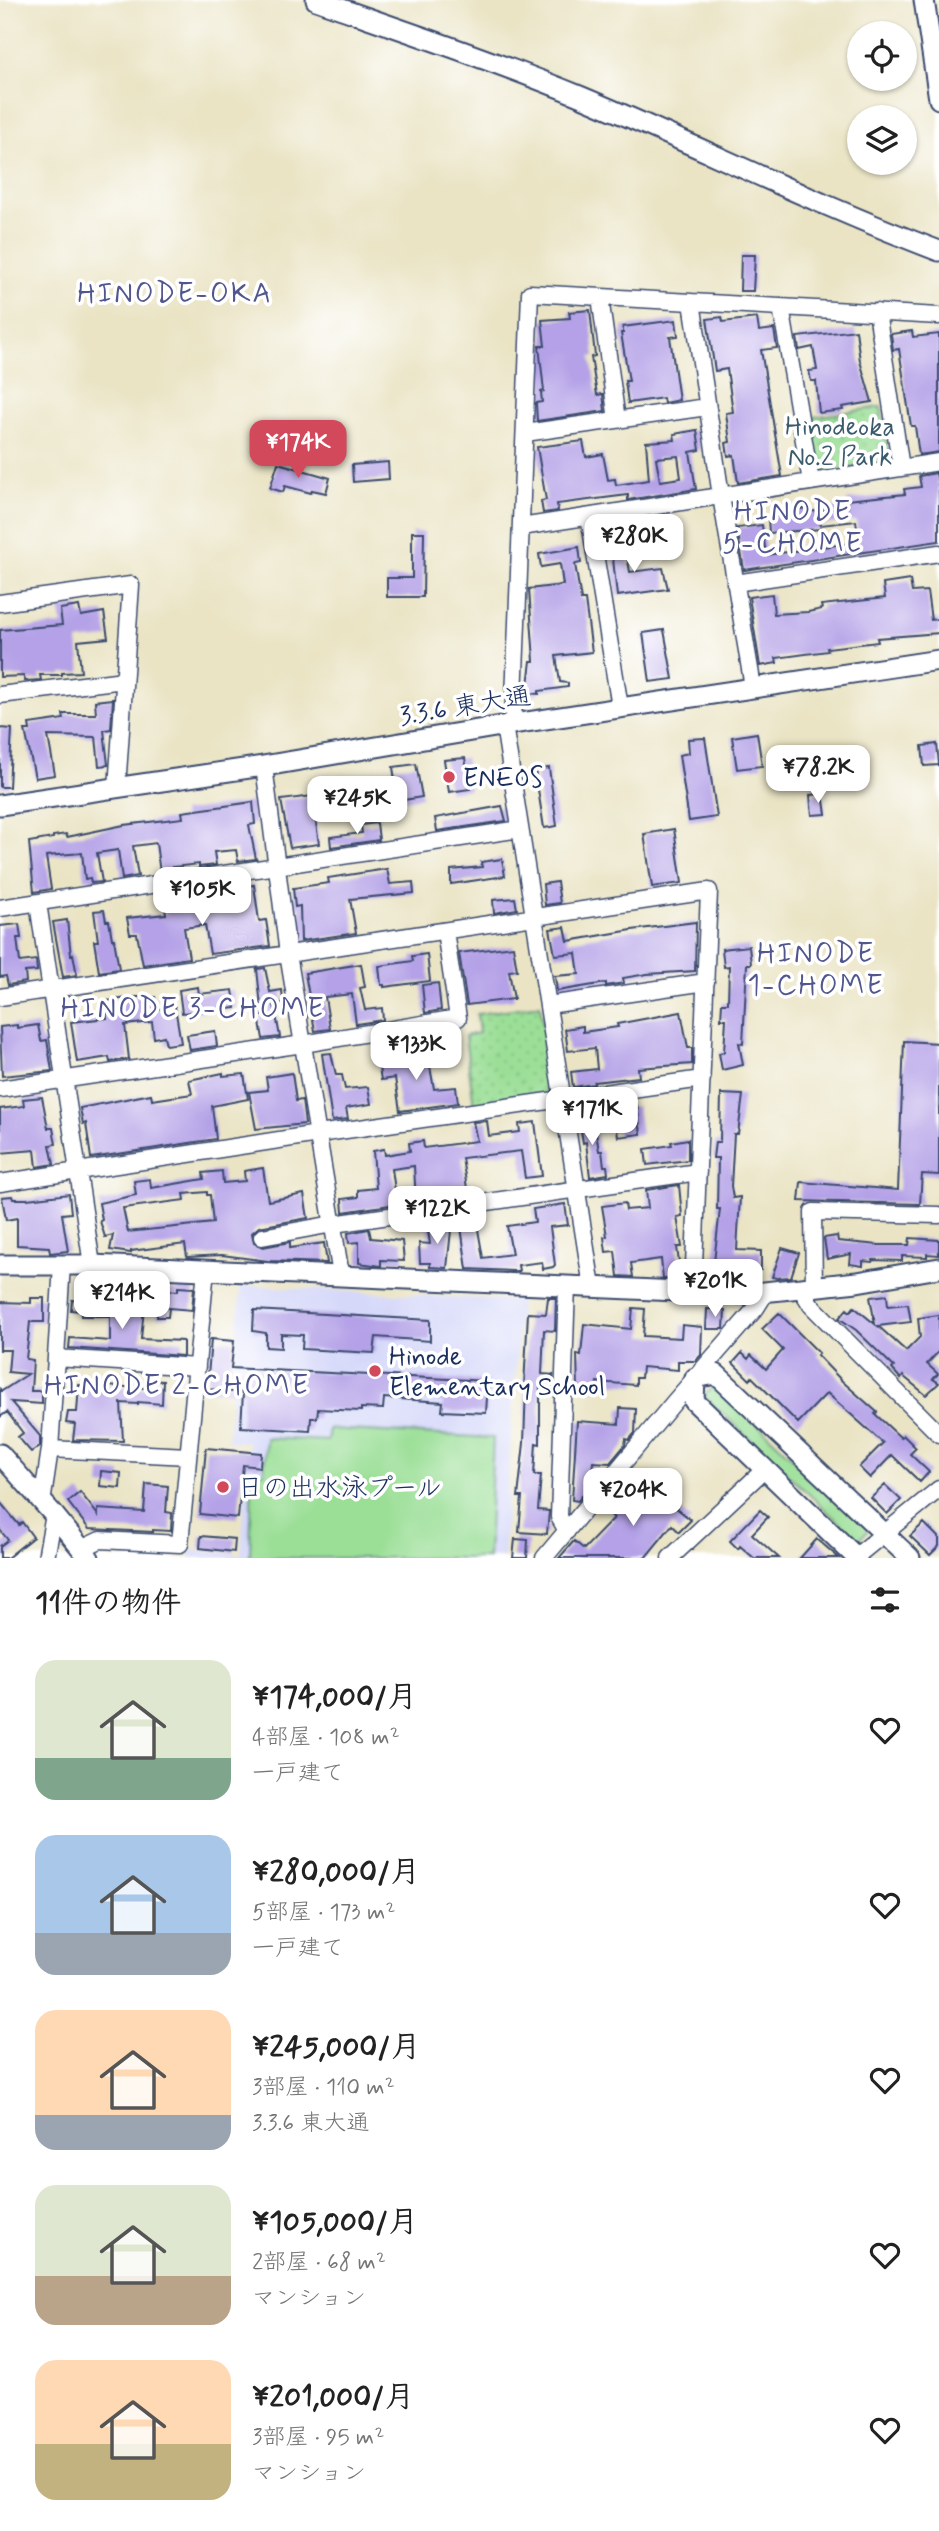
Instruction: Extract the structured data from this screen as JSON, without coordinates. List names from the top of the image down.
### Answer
{
  "streets": {
    "street": ["3.3.6 東大通"]
  },
  "districts": [
    "HINODE-OKA",
    "HINODE 5-CHOME",
    "HINODE 1-CHOME",
    "HINODE 3-CHOME",
    "HINODE 2-CHOME"
  ],
  "parks": ["Hinodeoka No.2 Park"],
  "places": ["ENEOS", "Hinode Elementary School", "日の出水泳プール"],
  "page": {
    "price": [
      "¥174K",
      "¥280K",
      "¥78.2K",
      "¥245K",
      "¥105K",
      "¥133K",
      "¥171K",
      "¥122K",
      "¥201K",
      "¥214K",
      "¥204K"
    ],
    "heading": "11件の物件",
    "list": [
      {
        "name": "¥174,000/月",
        "note": "4部屋 · 108 m² · 一戸建て"
      },
      {
        "name": "¥280,000/月",
        "note": "5部屋 · 173 m² · 一戸建て"
      },
      {
        "name": "¥245,000/月",
        "note": "3部屋 · 110 m² · 3.3.6 東大通"
      },
      {
        "name": "¥105,000/月",
        "note": "2部屋 · 68 m² · マンション"
      },
      {
        "name": "¥201,000/月",
        "note": "3部屋 · 95 m² · マンション"
      }
    ]
  }
}
